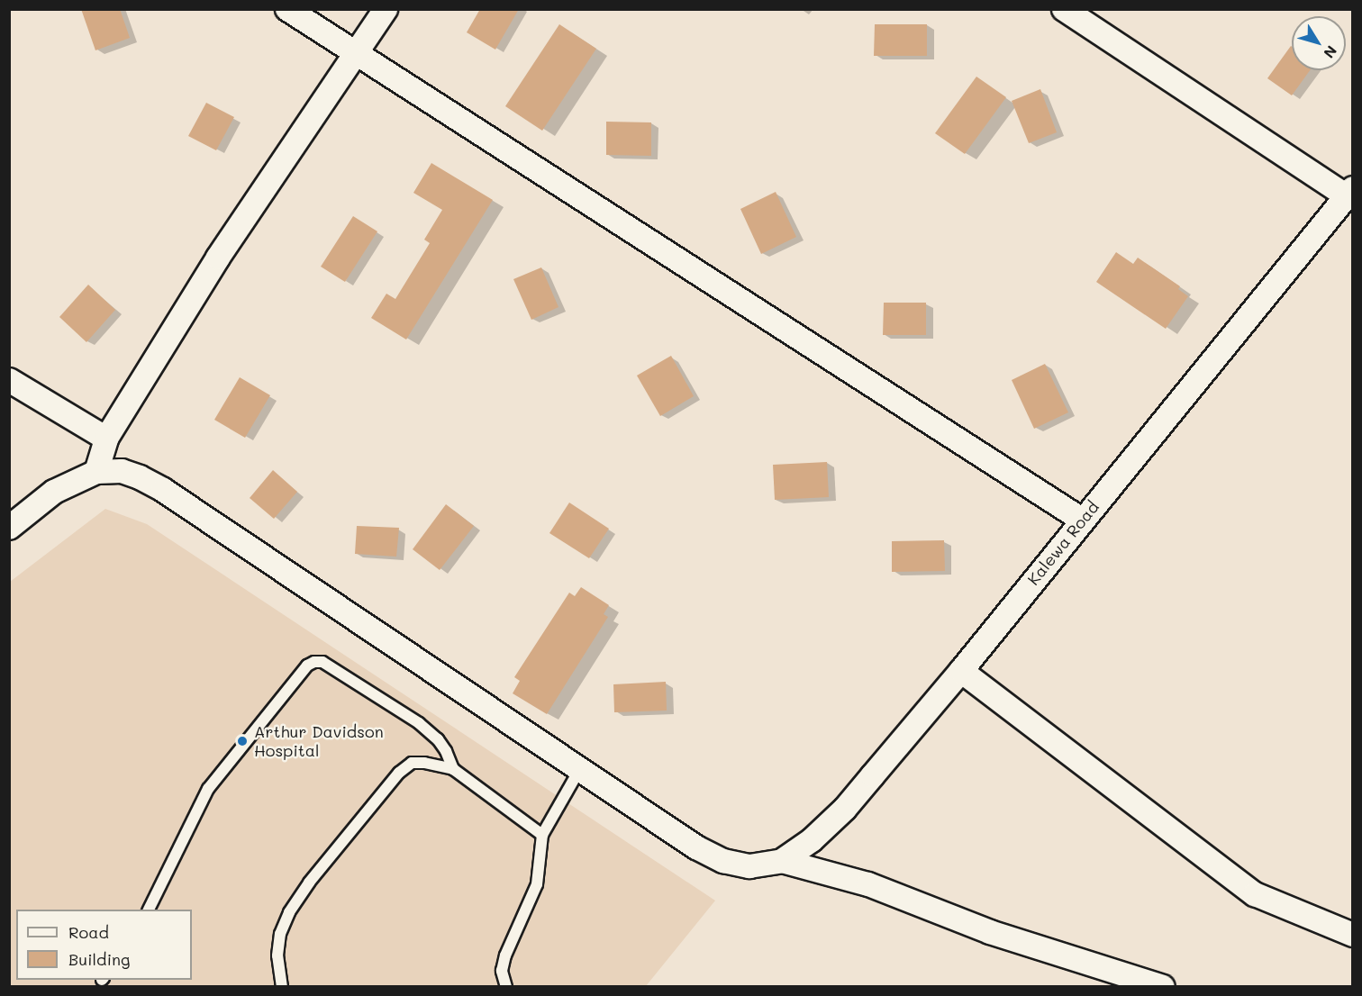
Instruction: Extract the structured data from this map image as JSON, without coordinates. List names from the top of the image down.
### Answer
{
  "streets": {
    "street": ["Kalewa Road"]
  },
  "places": ["Arthur Davidson Hospital"],
  "legend": ["Road", "Building"],
  "north": "bottom right"
}
